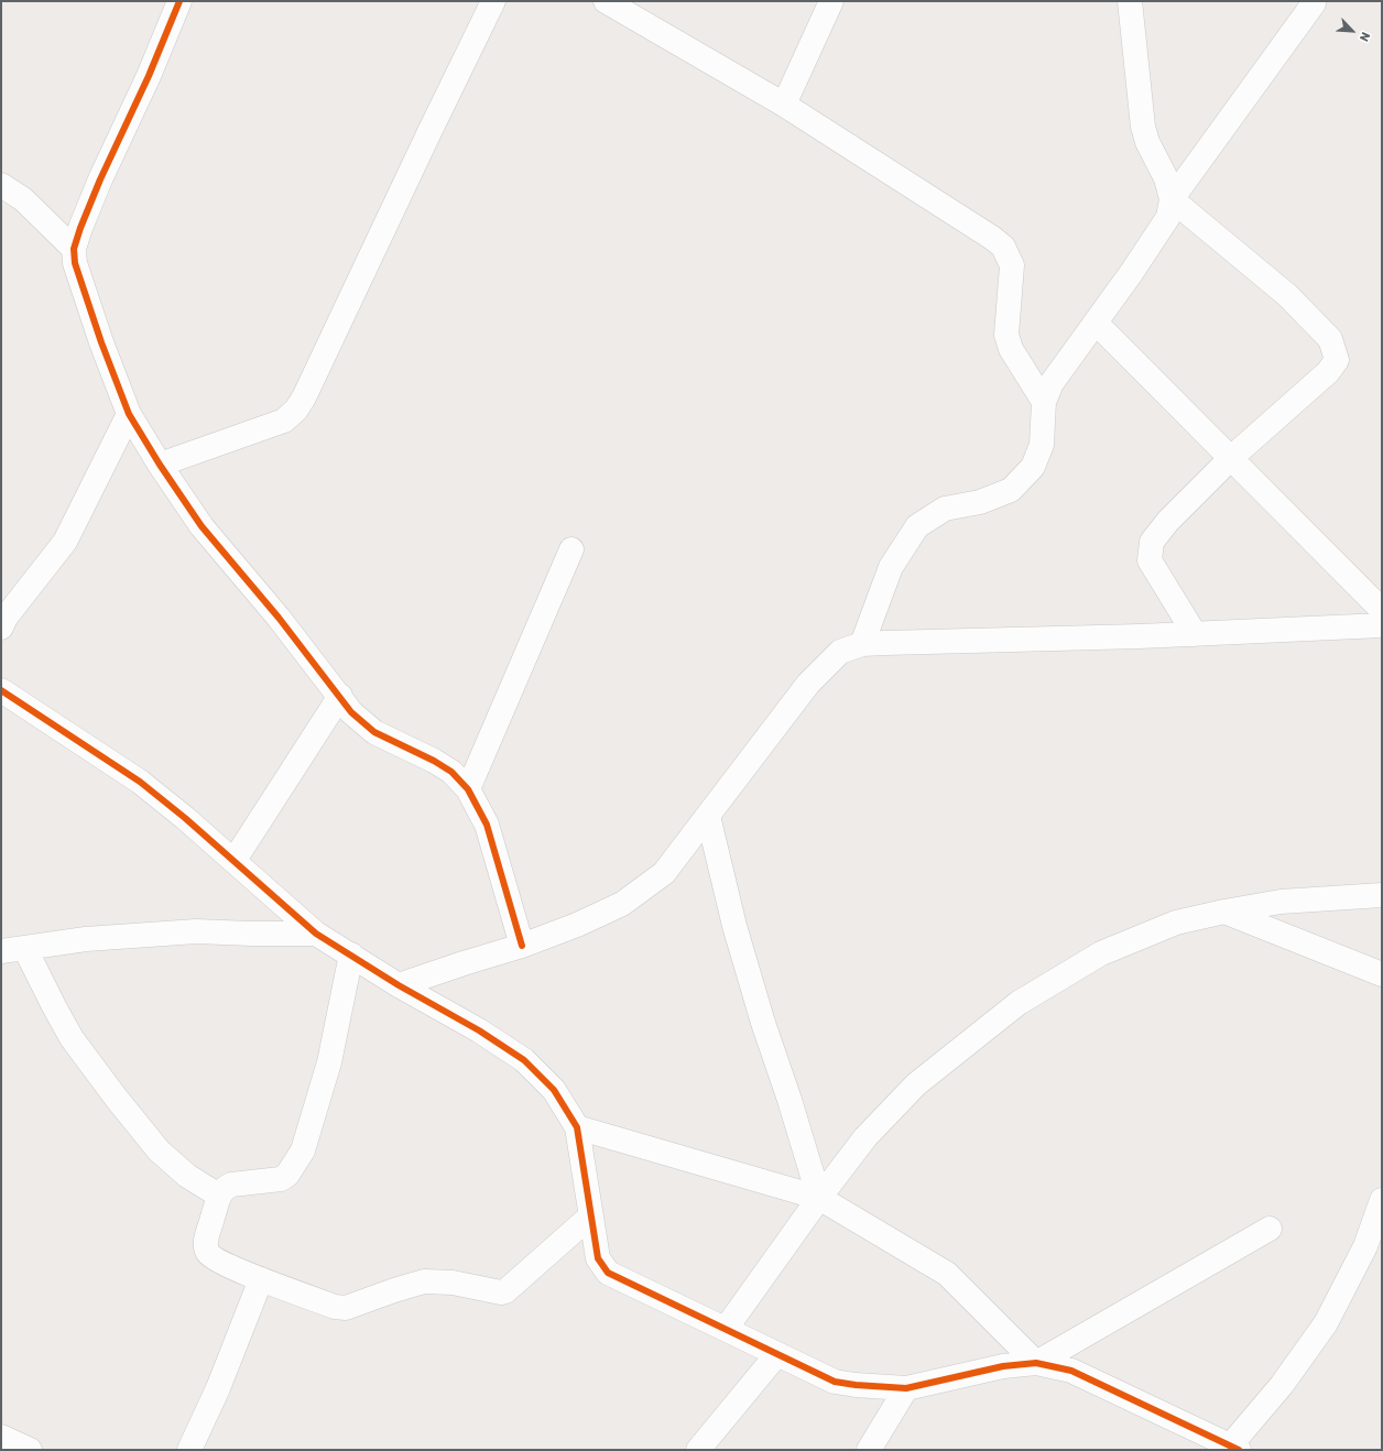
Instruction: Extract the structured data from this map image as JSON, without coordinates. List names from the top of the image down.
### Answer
{
  "north": "bottom right"
}
